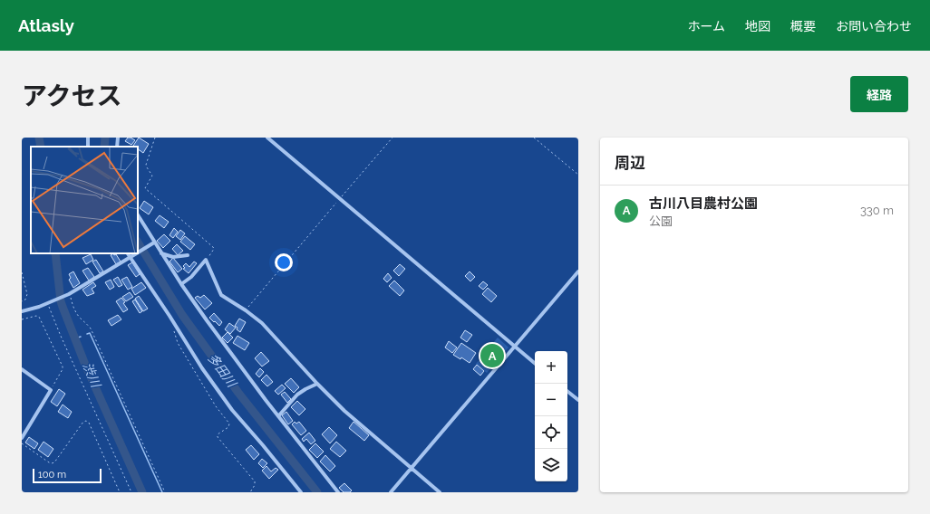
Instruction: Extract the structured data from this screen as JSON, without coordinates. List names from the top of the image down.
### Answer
{
  "water": ["多田川", "渋川"],
  "scale_bar": "100 m",
  "page": {
    "header": "Atlasly",
    "nav": [
      "ホーム",
      "地図",
      "概要",
      "お問い合わせ"
    ],
    "title": "アクセス",
    "buttons": "経路",
    "heading": "周辺",
    "list": [
      {
        "mark": "A",
        "name": "古川八目農村公園",
        "note": "公園",
        "value": "330 m"
      }
    ],
    "pins": "A",
    "map_buttons": ["+", "−"],
    "scale": "100 m"
  }
}
